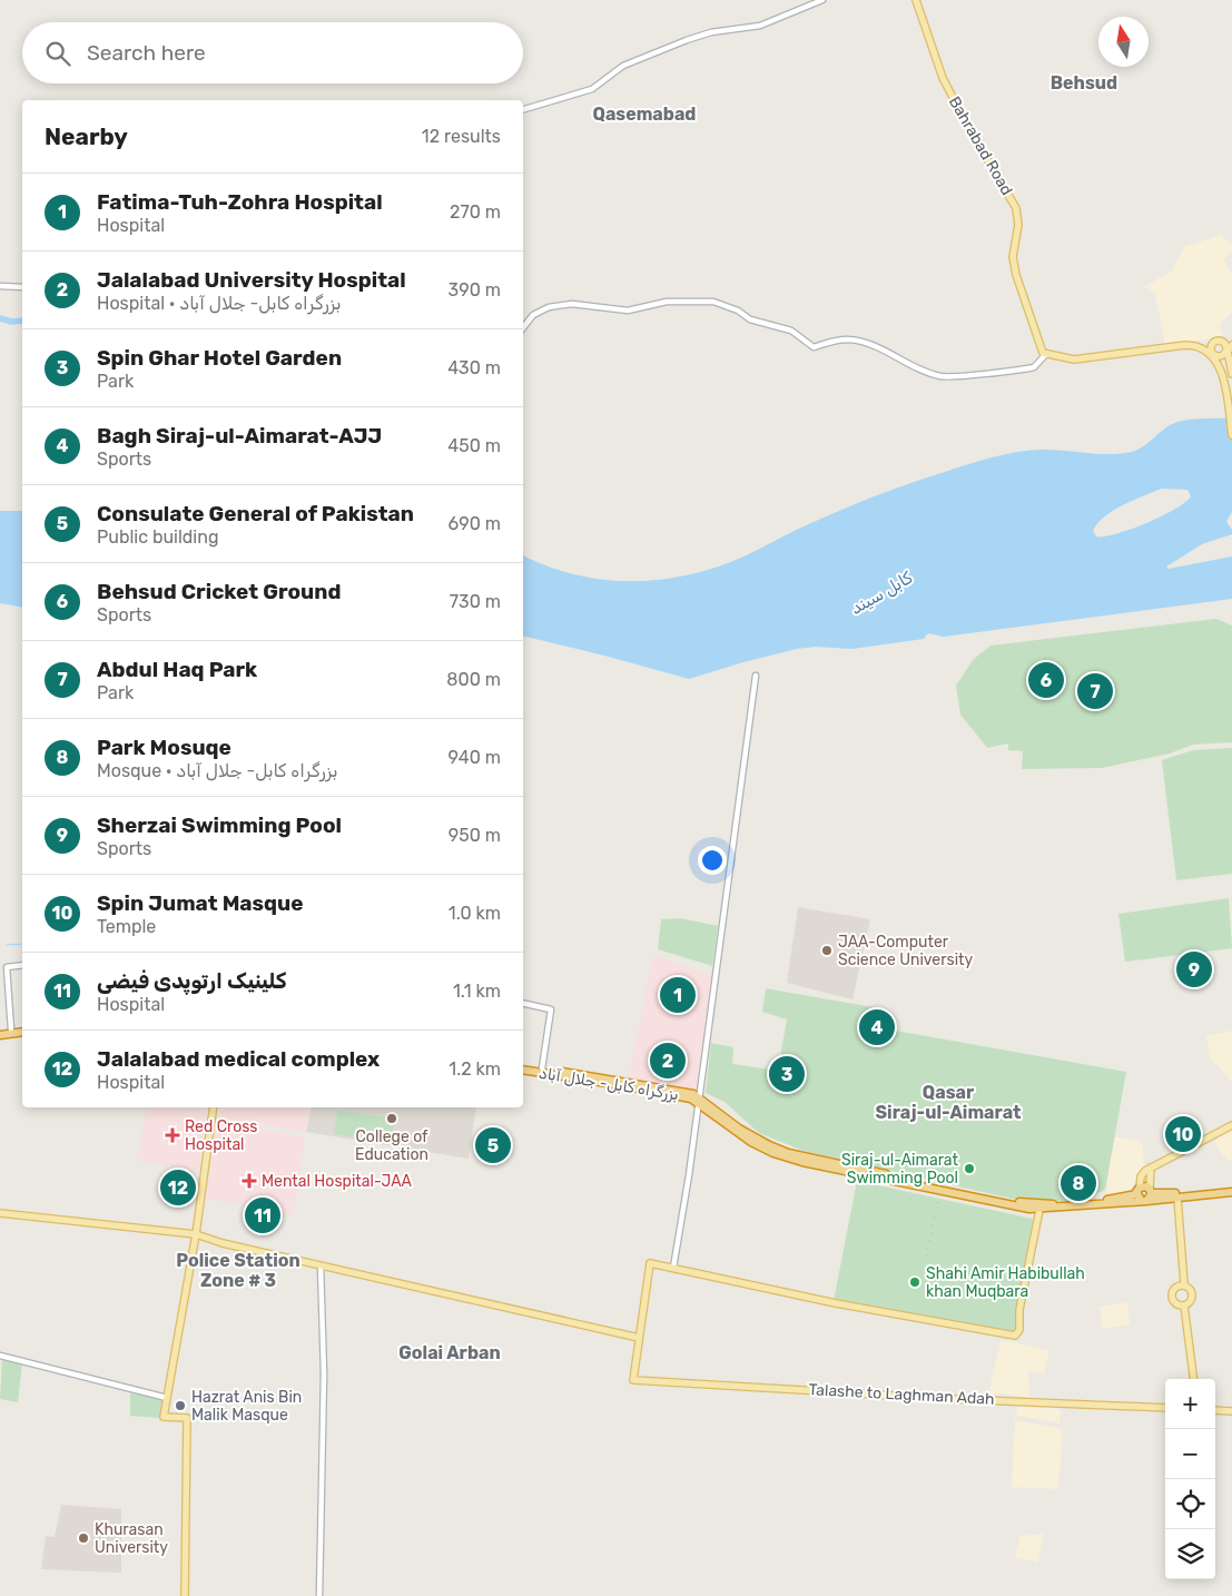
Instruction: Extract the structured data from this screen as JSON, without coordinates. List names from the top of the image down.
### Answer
{
  "streets": {
    "highway": ["بزرگراه کابل- جلال آباد"],
    "main road": ["Bahrabad Road", "Talashe to Laghman Adah"]
  },
  "districts": [
    "Behsud",
    "Qasemabad",
    "Qasar Siraj-ul-Aimarat",
    "Police Station Zone # 3",
    "Golai Arban"
  ],
  "water": ["کابل سيند"],
  "places": {
    "other": [
      "JAA-Computer Science University",
      "College of Education",
      "Siraj-ul-Aimarat Swimming Pool",
      "Shahi Amir Habibullah khan Muqbara",
      "Hazrat Anis Bin Malik Masque",
      "Khurasan University"
    ],
    "health": ["Red Cross Hospital", "Mental Hospital-JAA"]
  },
  "north": "top",
  "page": {
    "search": "Search here",
    "heading": ["Nearby", "12 results"],
    "list": [
      {
        "mark": "1",
        "name": "Fatima-Tuh-Zohra Hospital",
        "note": "Hospital",
        "value": "270 m"
      },
      {
        "mark": "2",
        "name": "Jalalabad University Hospital",
        "note": "Hospital · بزرگراه کابل- جلال آباد",
        "value": "390 m"
      },
      {
        "mark": "3",
        "name": "Spin Ghar Hotel Garden",
        "note": "Park",
        "value": "430 m"
      },
      {
        "mark": "4",
        "name": "Bagh Siraj-ul-Aimarat-AJJ",
        "note": "Sports",
        "value": "450 m"
      },
      {
        "mark": "5",
        "name": "Consulate General of Pakistan",
        "note": "Public building",
        "value": "690 m"
      },
      {
        "mark": "6",
        "name": "Behsud Cricket Ground",
        "note": "Sports",
        "value": "730 m"
      },
      {
        "mark": "7",
        "name": "Abdul Haq Park",
        "note": "Park",
        "value": "800 m"
      },
      {
        "mark": "8",
        "name": "Park Mosuqe",
        "note": "Mosque · بزرگراه کابل- جلال آباد",
        "value": "940 m"
      },
      {
        "mark": "9",
        "name": "Sherzai Swimming Pool",
        "note": "Sports",
        "value": "950 m"
      },
      {
        "mark": "10",
        "name": "Spin Jumat Masque",
        "note": "Temple",
        "value": "1.0 km"
      },
      {
        "mark": "11",
        "name": "کلینیک ارتوپدی فیضی",
        "note": "Hospital",
        "value": "1.1 km"
      },
      {
        "mark": "12",
        "name": "Jalalabad medical complex",
        "note": "Hospital",
        "value": "1.2 km"
      }
    ],
    "pins": [
      "6",
      "7",
      "9",
      "1",
      "4",
      "2",
      "3",
      "10",
      "5",
      "8",
      "12",
      "11"
    ],
    "map_buttons": ["+", "−"]
  }
}
